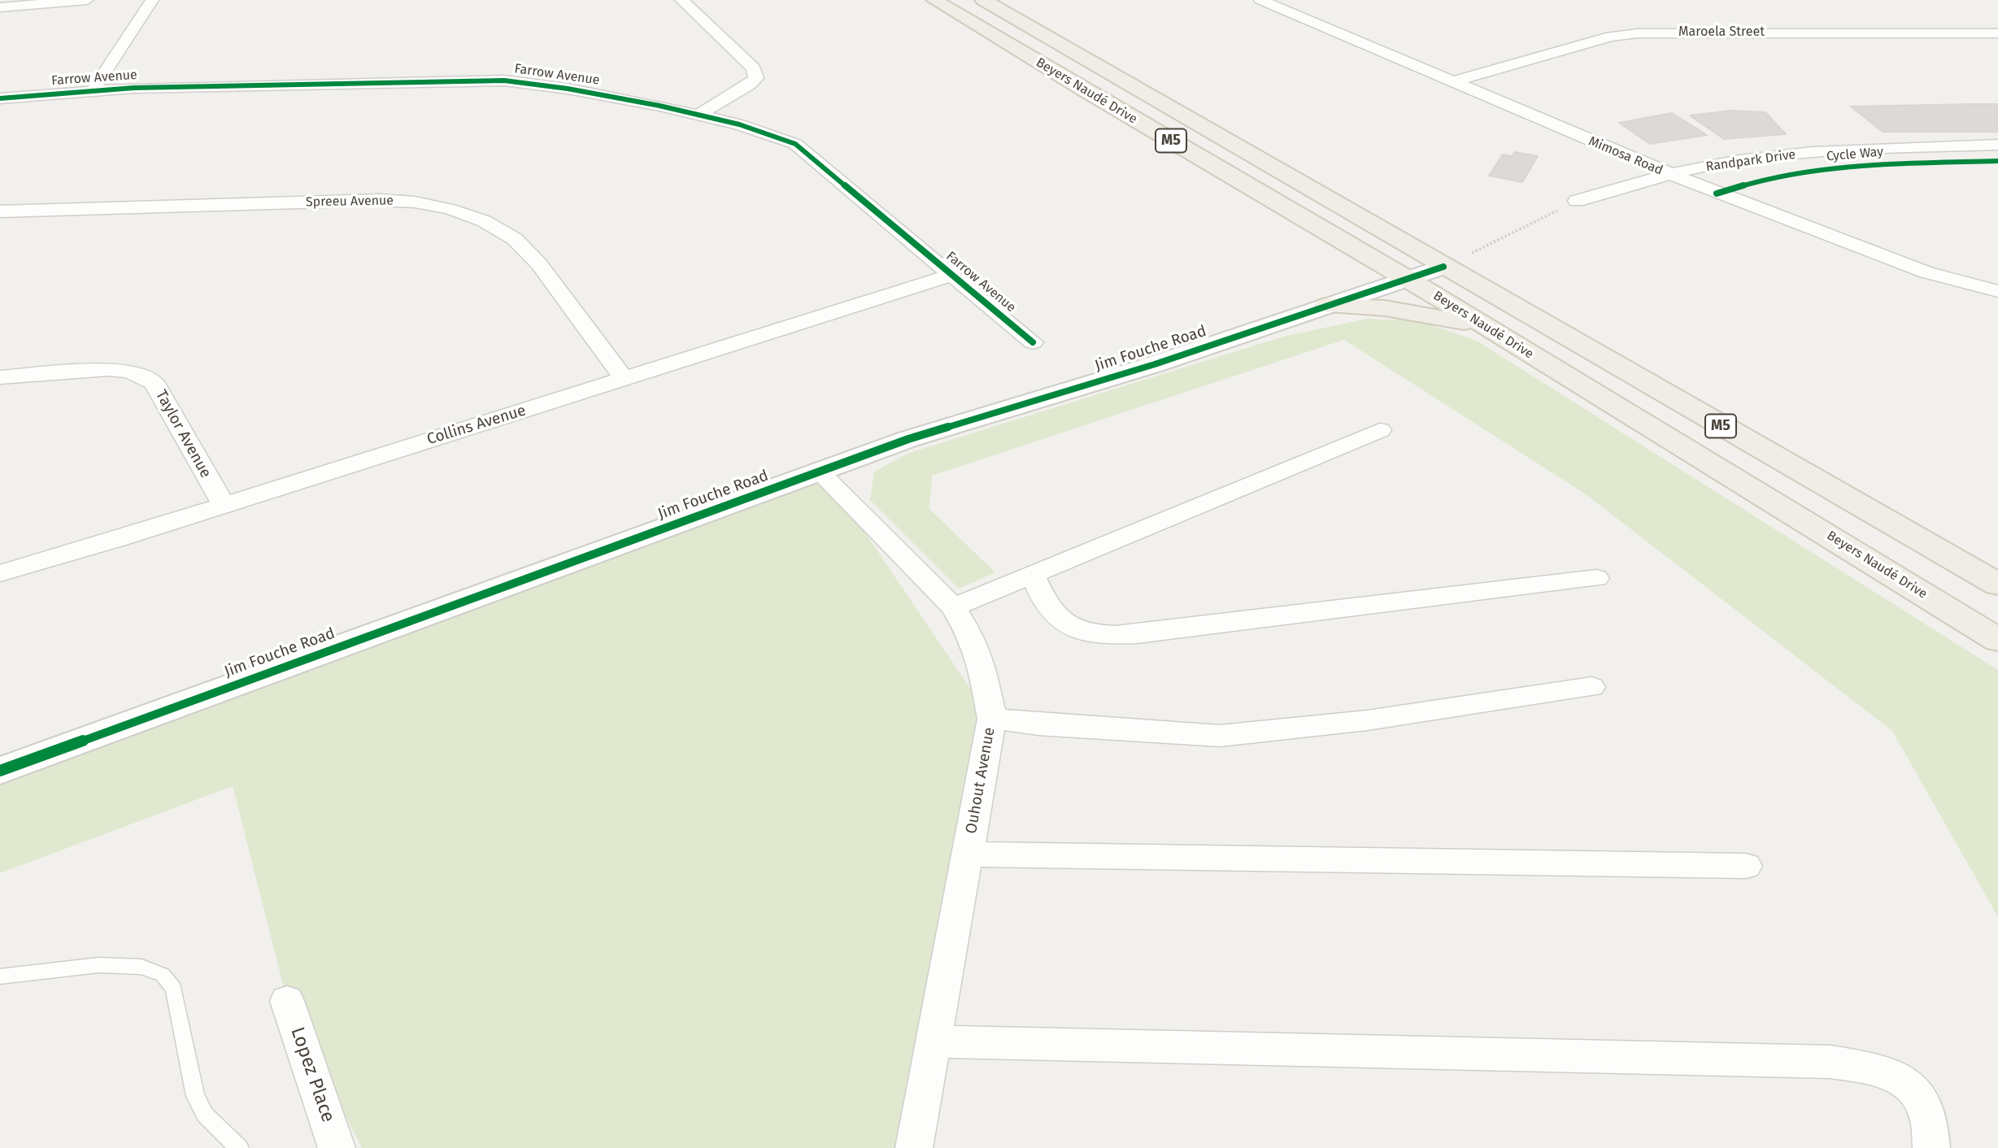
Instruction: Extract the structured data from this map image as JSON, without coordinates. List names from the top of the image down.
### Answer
{
  "streets": {
    "main road": ["Beyers Naudé Drive", "M5"],
    "street": [
      "Maroela Street",
      "Farrow Avenue",
      "Mimosa Road",
      "Randpark Drive",
      "Spreeu Avenue",
      "Jim Fouche Road",
      "Collins Avenue",
      "Taylor Avenue",
      "Ouhout Avenue",
      "Lopez Place"
    ],
    "cycle path": ["Cycle Way"]
  },
  "crossings": [
    ["Maroela Street", "Mimosa Road"],
    ["Farrow Avenue", "Collins Avenue"],
    ["Beyers Naudé Drive", "Jim Fouche Road"],
    ["Mimosa Road", "Randpark Drive"],
    ["Spreeu Avenue", "Collins Avenue"],
    ["Jim Fouche Road", "Ouhout Avenue"],
    ["Collins Avenue", "Taylor Avenue"]
  ]
}
